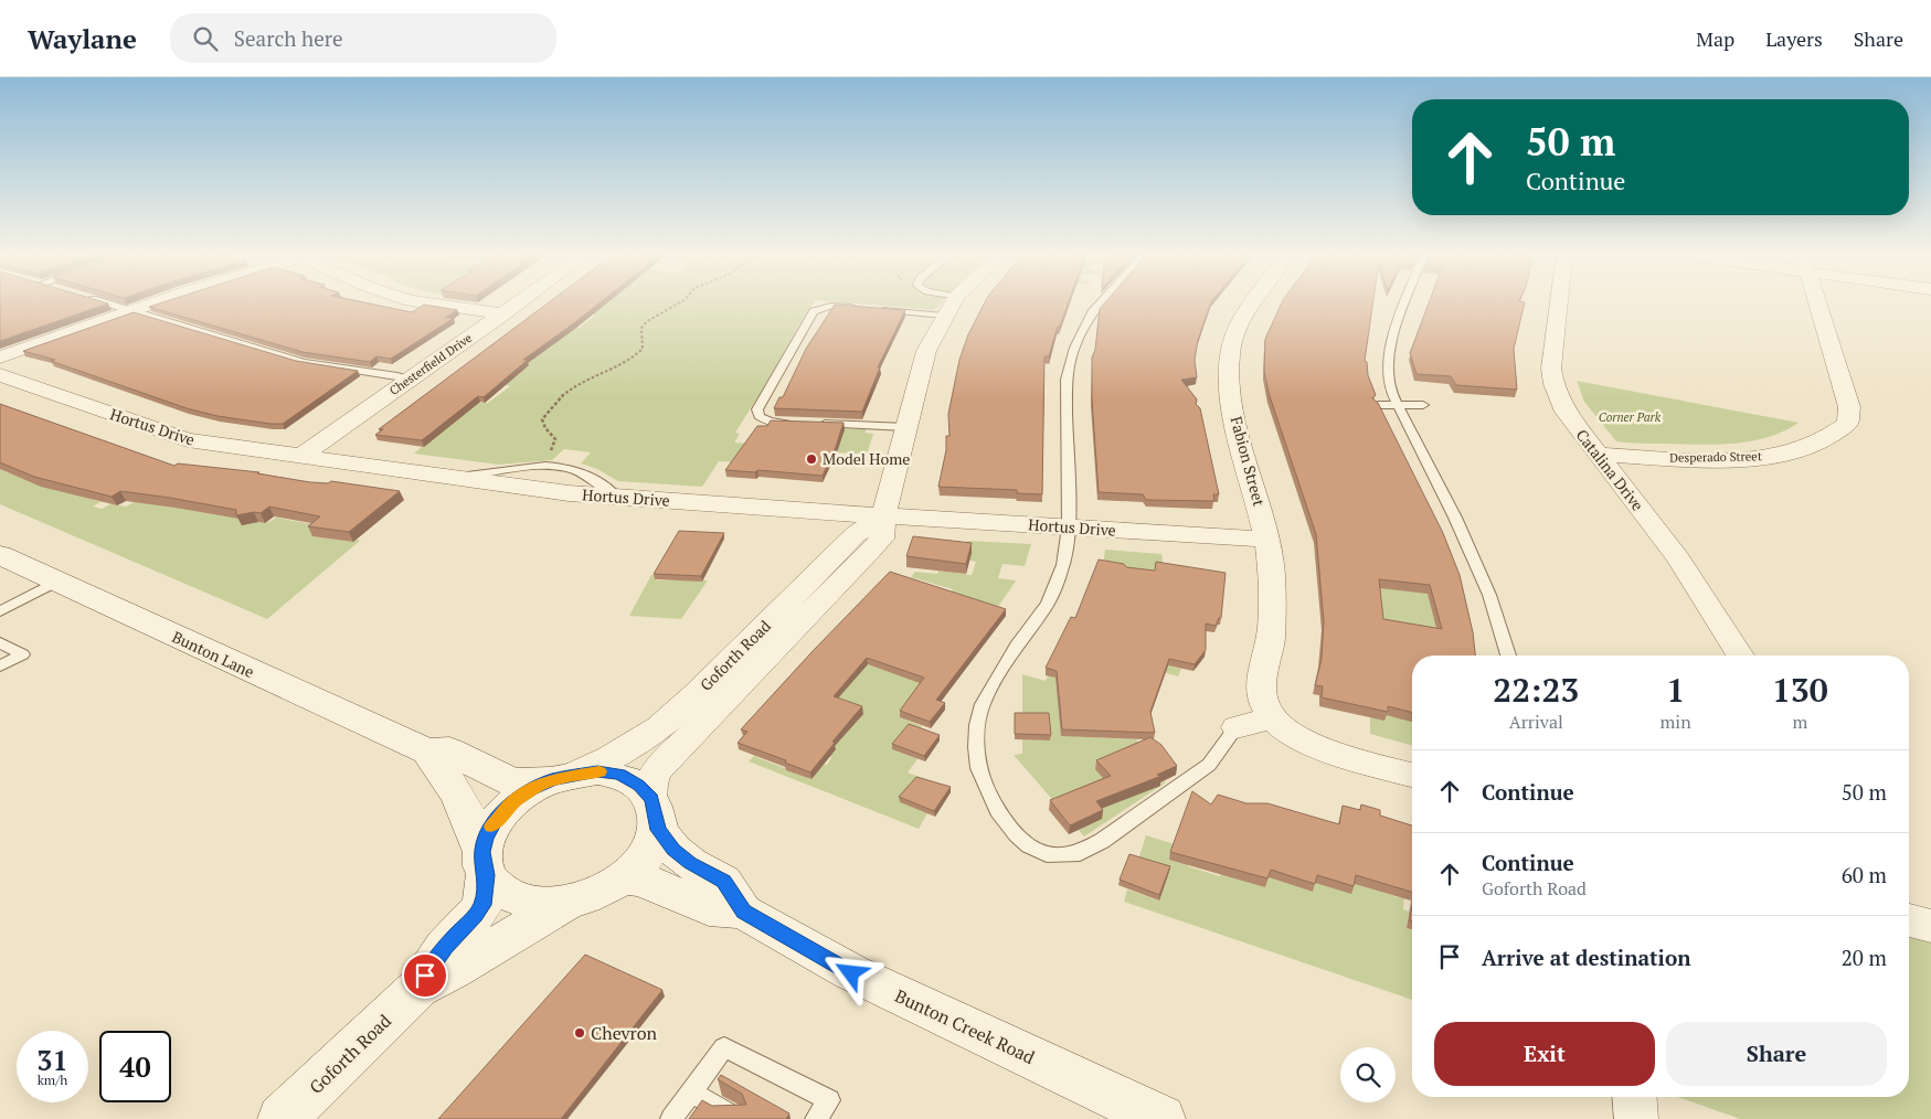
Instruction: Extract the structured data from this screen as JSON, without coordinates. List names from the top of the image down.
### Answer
{
  "streets": {
    "street": [
      "Chesterfield Drive",
      "Hortus Drive",
      "Desperado Street",
      "Fabion Street",
      "Catalina Drive",
      "Bunton Lane",
      "Goforth Road",
      "Bunton Creek Road"
    ]
  },
  "crossings": [
    ["Chesterfield Drive", "Hortus Drive"],
    ["Hortus Drive", "Fabion Street"],
    ["Hortus Drive", "Goforth Road"],
    ["Desperado Street", "Catalina Drive"],
    ["Bunton Lane", "Goforth Road"],
    ["Bunton Lane", "Bunton Creek Road"],
    ["Goforth Road", "Bunton Creek Road"]
  ],
  "parks": ["Corner Park"],
  "places": ["Model Home", "Chevron"],
  "page": {
    "header": "Waylane",
    "search": "Search here",
    "nav": ["Map", "Layers", "Share"],
    "turn": ["50 m", "Continue"],
    "eta": [
      "22:23",
      "Arrival",
      "1",
      "min",
      "130",
      "m"
    ],
    "list": [
      {
        "name": "Continue",
        "value": "50 m"
      },
      {
        "name": "Continue",
        "note": "Goforth Road",
        "value": "60 m"
      },
      {
        "name": "Arrive at destination",
        "value": "20 m"
      }
    ],
    "buttons": ["Exit", "Share"],
    "speed": "31 km/h",
    "limit": "40"
  }
}
